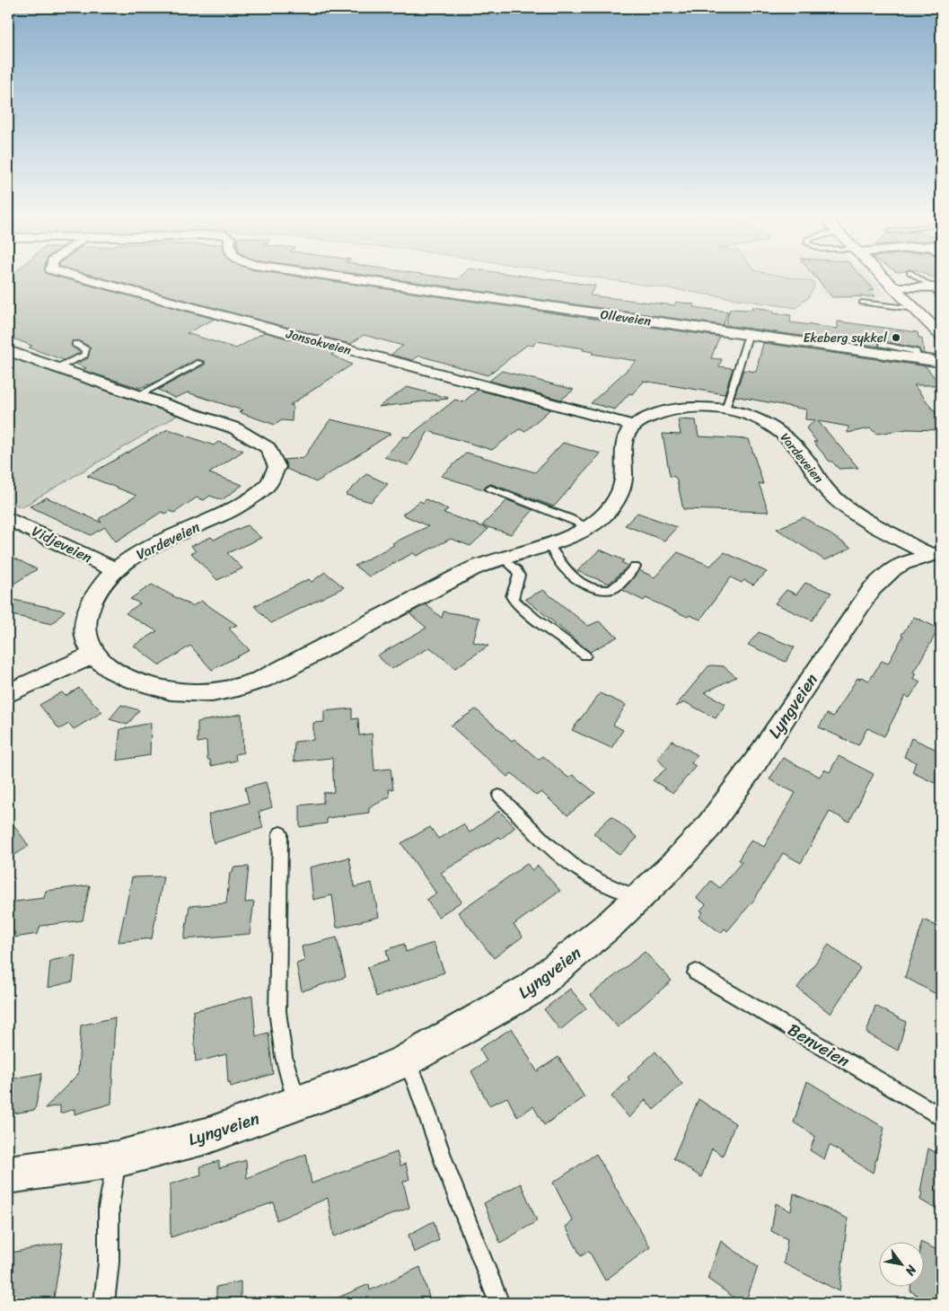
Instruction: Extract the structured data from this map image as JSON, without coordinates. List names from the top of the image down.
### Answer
{
  "streets": {
    "street": [
      "Olleveien",
      "Jonsokveien",
      "Vardeveien",
      "Vidjeveien",
      "Lyngveien"
    ],
    "lane": ["Benveien"]
  },
  "crossings": [
    ["Jonsokveien", "Vardeveien"],
    ["Vardeveien", "Vidjeveien"],
    ["Vardeveien", "Lyngveien"]
  ],
  "places": ["Ekeberg sykkel"],
  "north": "bottom right"
}
